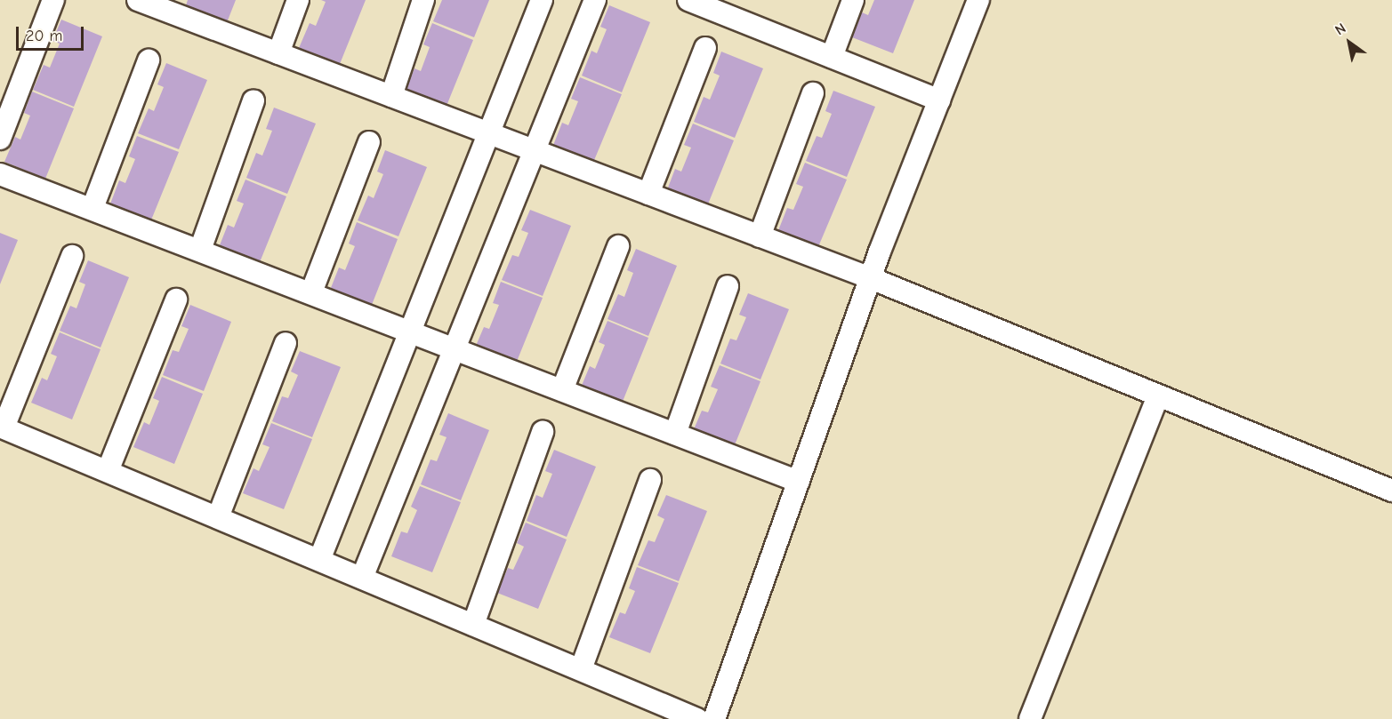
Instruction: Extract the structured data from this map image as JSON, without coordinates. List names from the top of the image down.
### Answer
{
  "scale_bar": "20 m",
  "north": "top left"
}
